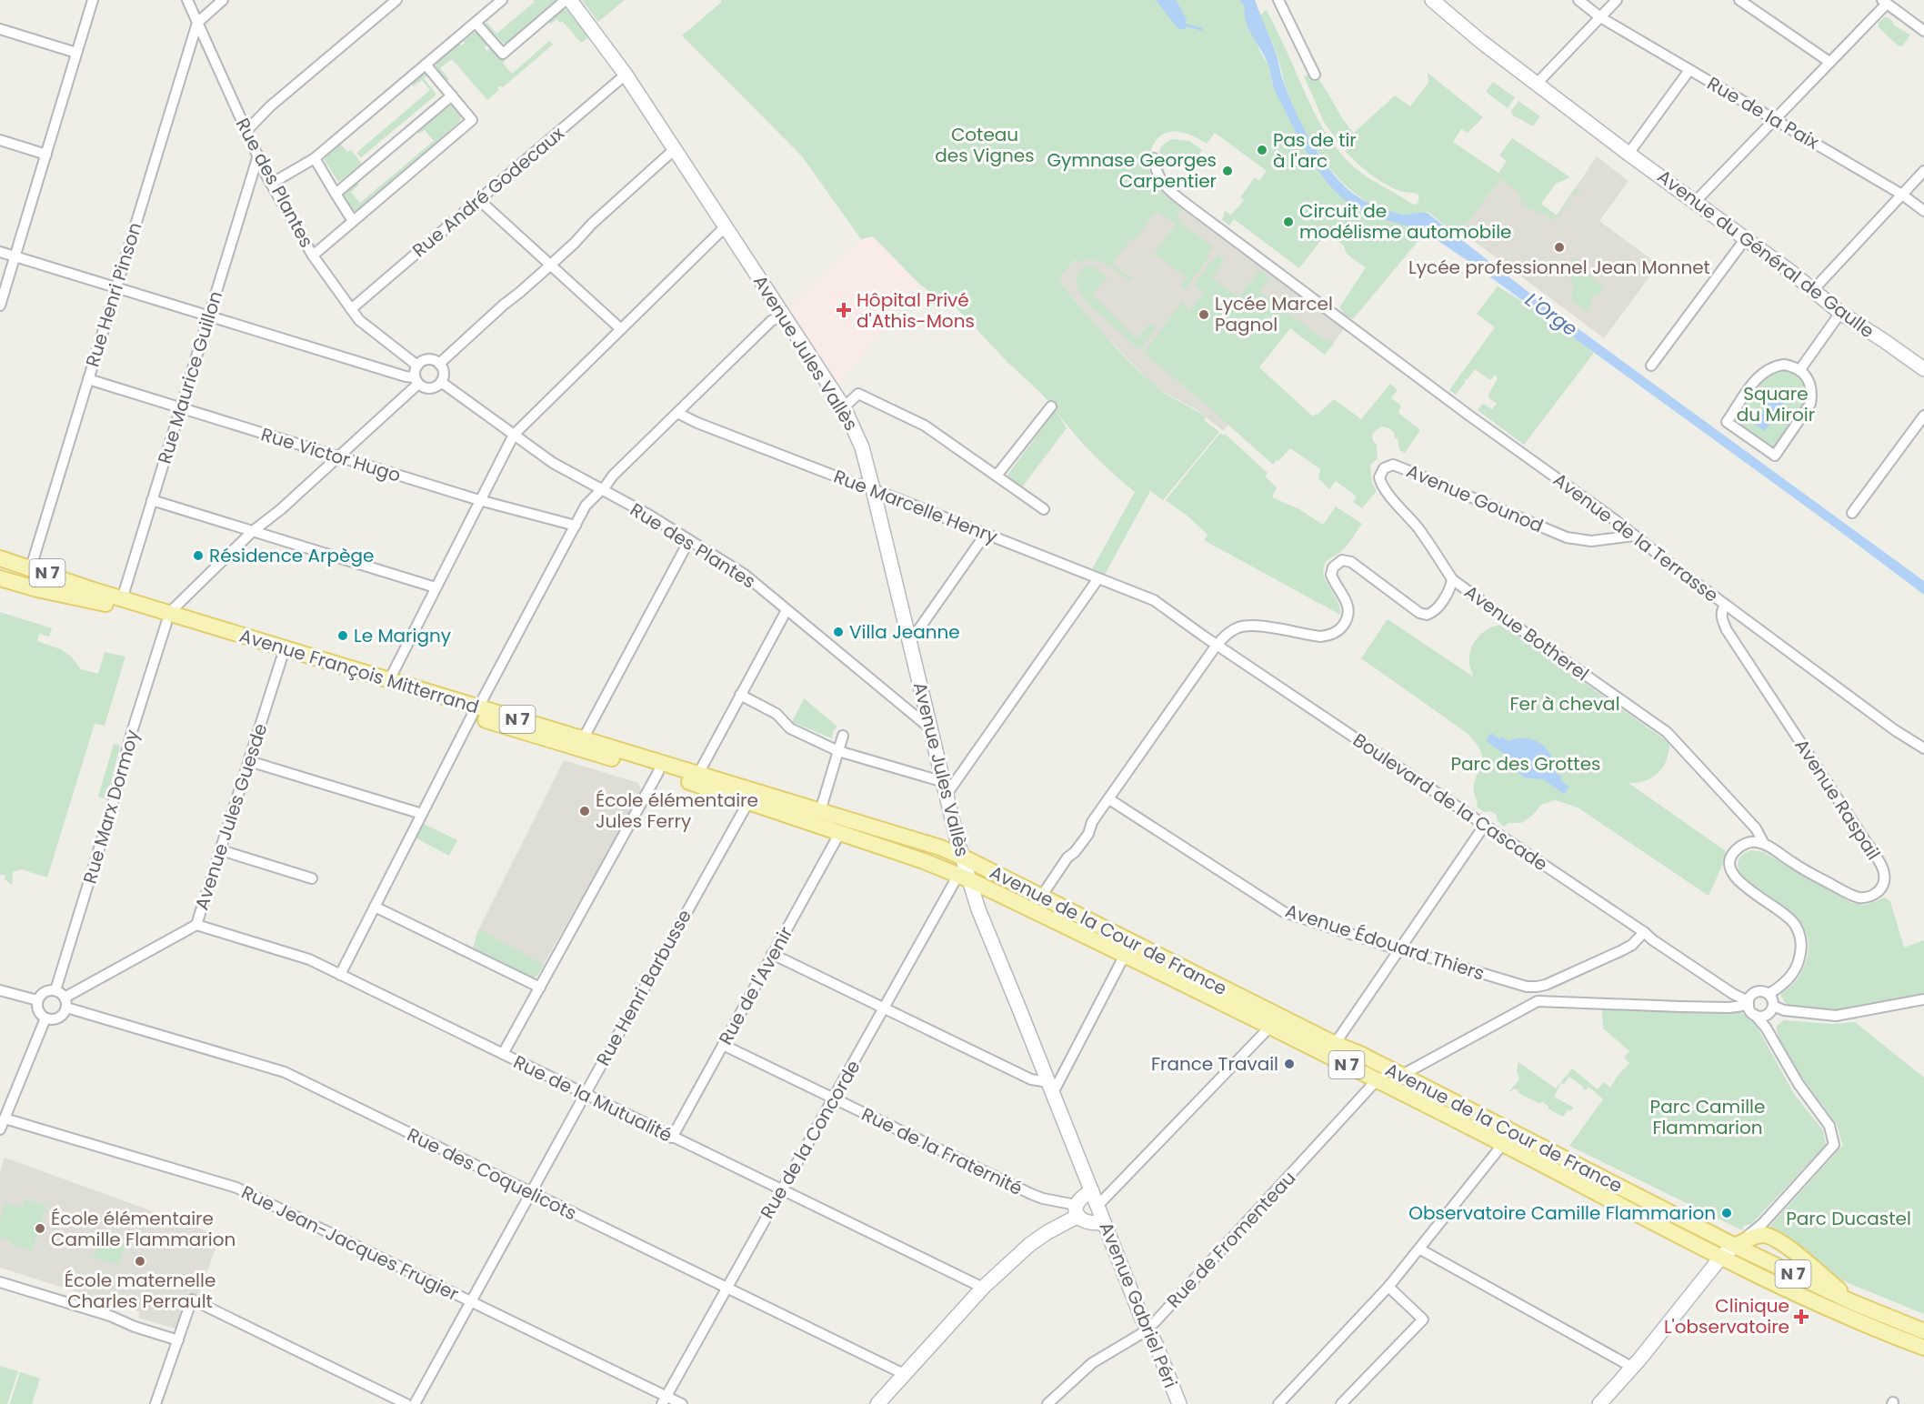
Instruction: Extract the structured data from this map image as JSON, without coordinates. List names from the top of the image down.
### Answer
{
  "streets": {
    "main road": [
      "Avenue du Général de Gaulle",
      "Avenue Jules Vallès",
      "N 7",
      "Avenue François Mitterrand",
      "Avenue de la Cour de France",
      "Avenue Gabriel Péri"
    ],
    "street": [
      "Rue de la Paix",
      "Rue des Plantes",
      "Rue André Godecaux",
      "Rue Henri Pinson",
      "Rue Maurice Guillon",
      "Rue Victor Hugo",
      "Avenue Gounod",
      "Rue Marcelle Henry",
      "Avenue de la Terrasse",
      "Avenue Botherel",
      "Avenue Raspail",
      "Boulevard de la Cascade",
      "Rue Marx Dormoy",
      "Avenue Jules Guesde",
      "Avenue Édouard Thiers",
      "Rue de l'Avenir",
      "Rue Henri Barbusse",
      "Rue de la Mutualité",
      "Rue de la Concorde",
      "Rue de la Fraternité",
      "Rue des Coquelicots",
      "Rue de Fromenteau",
      "Rue Jean-Jacques Frugier"
    ]
  },
  "crossings": [
    ["Rue des Plantes", "Rue André Godecaux"],
    ["Rue des Plantes", "Rue Henri Pinson"],
    ["Rue des Plantes", "Avenue Jules Vallès"],
    ["Rue des Plantes", "Rue Maurice Guillon"],
    ["Rue André Godecaux", "Avenue Jules Vallès"],
    ["Rue Henri Pinson", "Rue Victor Hugo"],
    ["Rue Henri Pinson", "Avenue François Mitterrand"],
    ["Avenue Jules Vallès", "Rue Marcelle Henry"],
    ["Avenue Jules Vallès", "Avenue François Mitterrand"],
    ["Avenue Jules Vallès", "Avenue de la Cour de France"],
    ["Avenue Jules Vallès", "Rue de la Concorde"],
    ["Avenue Jules Vallès", "Avenue Gabriel Péri"],
    ["Rue Maurice Guillon", "Rue Victor Hugo"],
    ["Rue Maurice Guillon", "Avenue François Mitterrand"],
    ["Avenue Gounod", "Avenue de la Terrasse"],
    ["Avenue Gounod", "Avenue Botherel"],
    ["Rue Marcelle Henry", "Boulevard de la Cascade"],
    ["Avenue de la Terrasse", "Avenue Raspail"],
    ["Avenue Botherel", "Avenue Raspail"],
    ["Avenue François Mitterrand", "Rue Marx Dormoy"],
    ["Avenue François Mitterrand", "Avenue Jules Guesde"],
    ["Avenue François Mitterrand", "Avenue de la Cour de France"],
    ["Avenue François Mitterrand", "Rue de l'Avenir"],
    ["Avenue François Mitterrand", "Rue Henri Barbusse"],
    ["Avenue François Mitterrand", "Rue de la Concorde"],
    ["Rue Marx Dormoy", "Avenue Jules Guesde"],
    ["Rue Marx Dormoy", "Rue des Coquelicots"],
    ["Avenue Jules Guesde", "Rue de la Mutualité"],
    ["Avenue Jules Guesde", "Rue des Coquelicots"],
    ["Avenue de la Cour de France", "Rue de la Concorde"],
    ["Avenue de la Cour de France", "Rue de Fromenteau"],
    ["Rue de l'Avenir", "Rue de la Mutualité"],
    ["Rue de l'Avenir", "Rue de la Fraternité"],
    ["Rue Henri Barbusse", "Rue de la Mutualité"],
    ["Rue Henri Barbusse", "Rue des Coquelicots"],
    ["Rue Henri Barbusse", "Rue Jean-Jacques Frugier"],
    ["Rue de la Mutualité", "Rue de la Concorde"],
    ["Rue de la Concorde", "Rue de la Fraternité"],
    ["Rue de la Concorde", "Rue des Coquelicots"],
    ["Rue de la Concorde", "Rue Jean-Jacques Frugier"],
    ["Rue de Fromenteau", "Avenue Gabriel Péri"]
  ],
  "water": ["L'Orge"],
  "parks": [
    "Coteau des Vignes",
    "Square du Miroir",
    "Fer à cheval",
    "Parc des Grottes",
    "Parc Camille Flammarion",
    "Parc Ducastel"
  ],
  "places": {
    "other": [
      "Pas de tir à l'arc",
      "Gymnase Georges Carpentier",
      "Circuit de modélisme automobile",
      "Lycée professionnel Jean Monnet",
      "Lycée Marcel Pagnol",
      "Résidence Arpège",
      "Villa Jeanne",
      "Le Marigny",
      "École élémentaire Jules Ferry",
      "France Travail",
      "Observatoire Camille Flammarion",
      "École élémentaire Camille Flammarion",
      "École maternelle Charles Perrault"
    ],
    "health": ["Hôpital Privé d'Athis-Mons", "Clinique L'observatoire"]
  }
}
